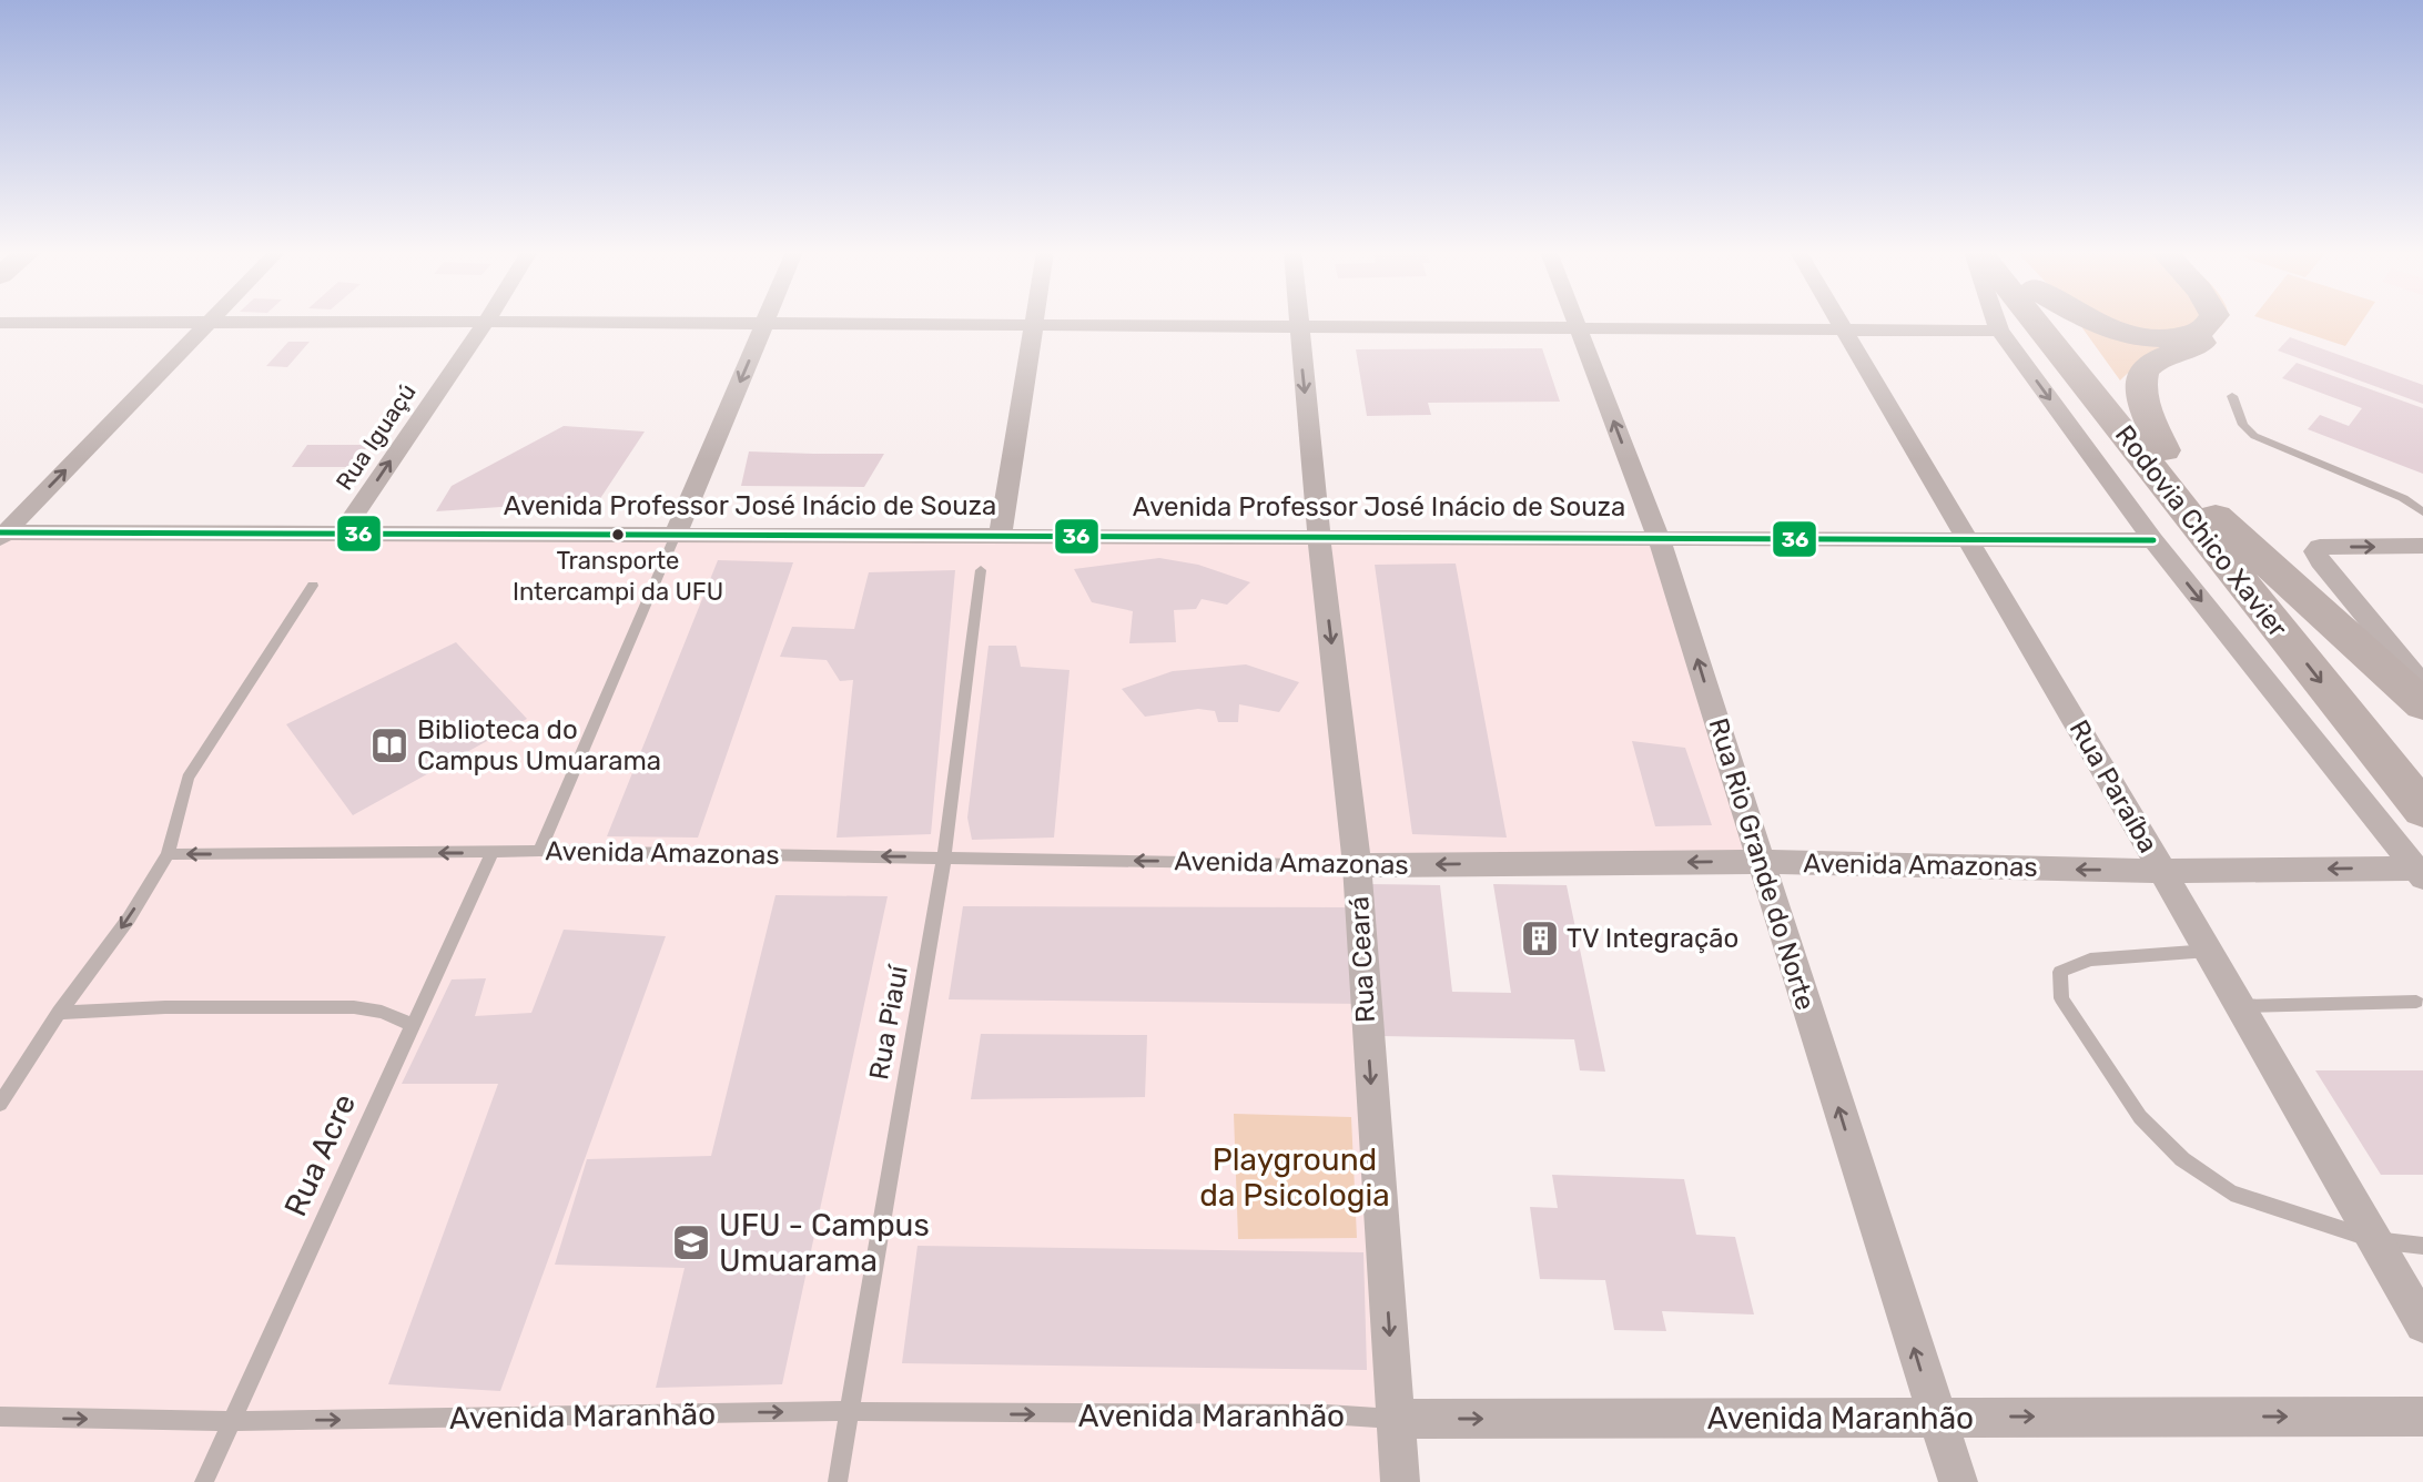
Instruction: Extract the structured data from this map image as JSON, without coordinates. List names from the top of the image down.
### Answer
{
  "streets": {
    "highway": ["Rodovia Chico Xavier"],
    "street": [
      "Rua Iguaçú",
      "Avenida Professor José Inácio de Souza",
      "Rua Paraíba",
      "Avenida Amazonas",
      "Rua Rio Grande do Norte",
      "Rua Ceará",
      "Avenida Maranhão"
    ],
    "lane": ["Rua Piauí", "Rua Acre"]
  },
  "crossings": [
    ["Rua Iguaçú", "Avenida Professor José Inácio de Souza"],
    ["Avenida Professor José Inácio de Souza", "Rua Paraíba"],
    ["Avenida Professor José Inácio de Souza", "Rua Rio Grande do Norte"],
    ["Avenida Professor José Inácio de Souza", "Rua Ceará"],
    ["Rua Paraíba", "Avenida Amazonas"],
    ["Avenida Amazonas", "Rua Rio Grande do Norte"],
    ["Avenida Amazonas", "Rua Ceará"],
    ["Avenida Amazonas", "Rua Piauí"],
    ["Avenida Amazonas", "Rua Acre"],
    ["Rua Rio Grande do Norte", "Avenida Maranhão"],
    ["Rua Ceará", "Avenida Maranhão"],
    ["Rua Piauí", "Avenida Maranhão"],
    ["Rua Acre", "Avenida Maranhão"]
  ],
  "one_way": [
    "Avenida Amazonas",
    "Rua Rio Grande do Norte",
    "Rua Ceará",
    "Avenida Maranhão"
  ],
  "parks": ["Playground da Psicologia"],
  "places": {
    "other": ["Transporte Intercampi da UFU"],
    "library": ["Biblioteca do Campus Umuarama"],
    "building": ["TV Integração"],
    "school or university": ["UFU - Campus Umuarama"]
  },
  "lines": ["transit line 36"]
}
